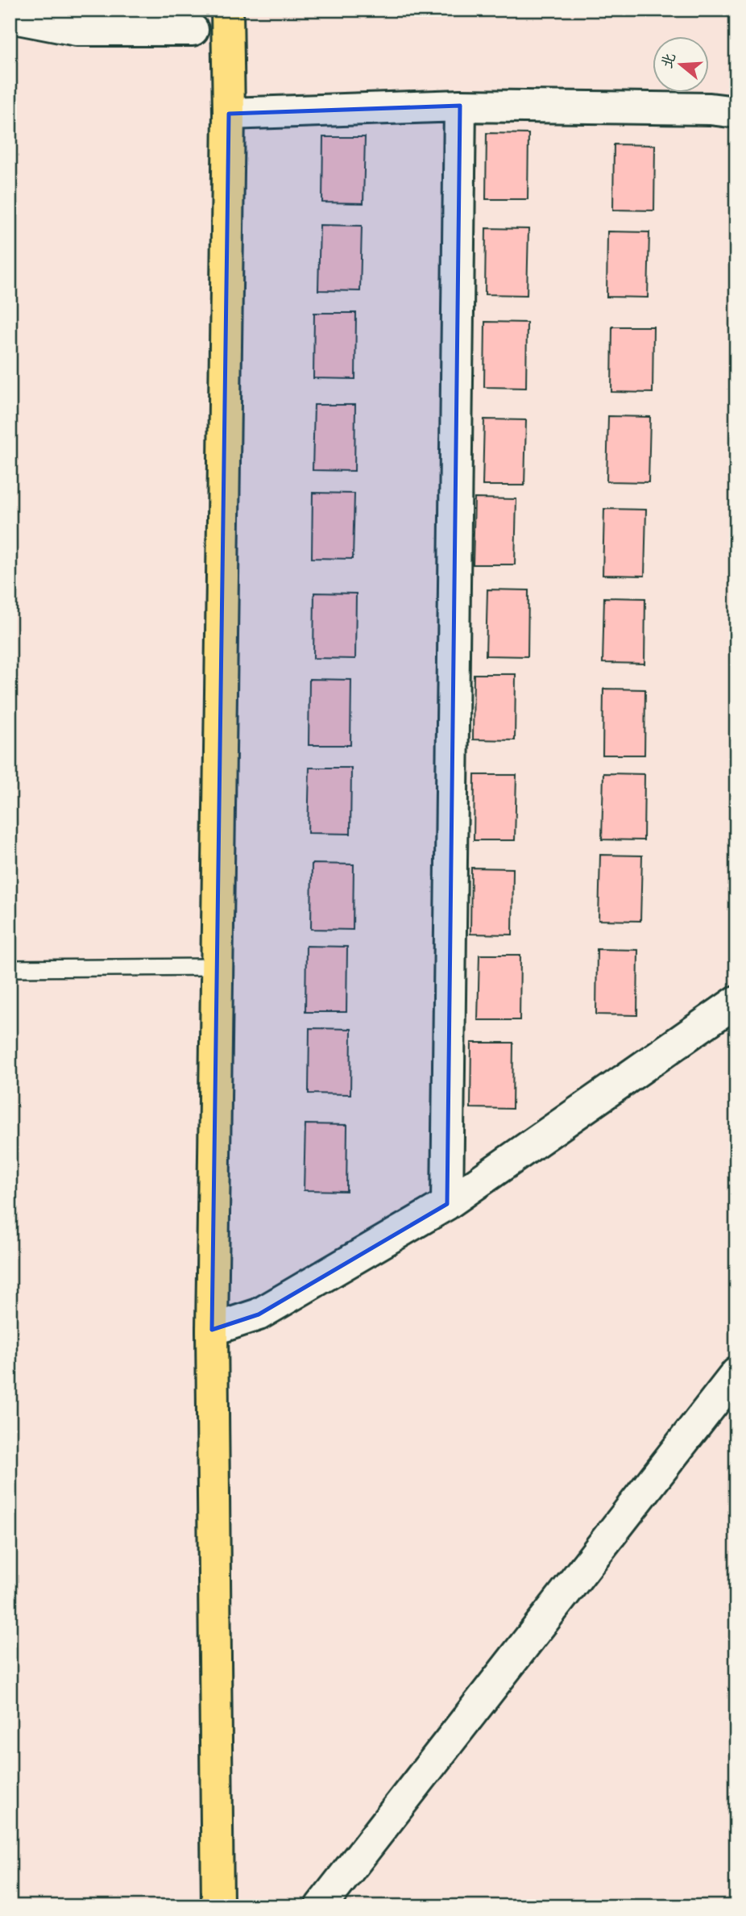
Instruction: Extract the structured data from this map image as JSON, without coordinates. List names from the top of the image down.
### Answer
{
  "north": "left"
}
